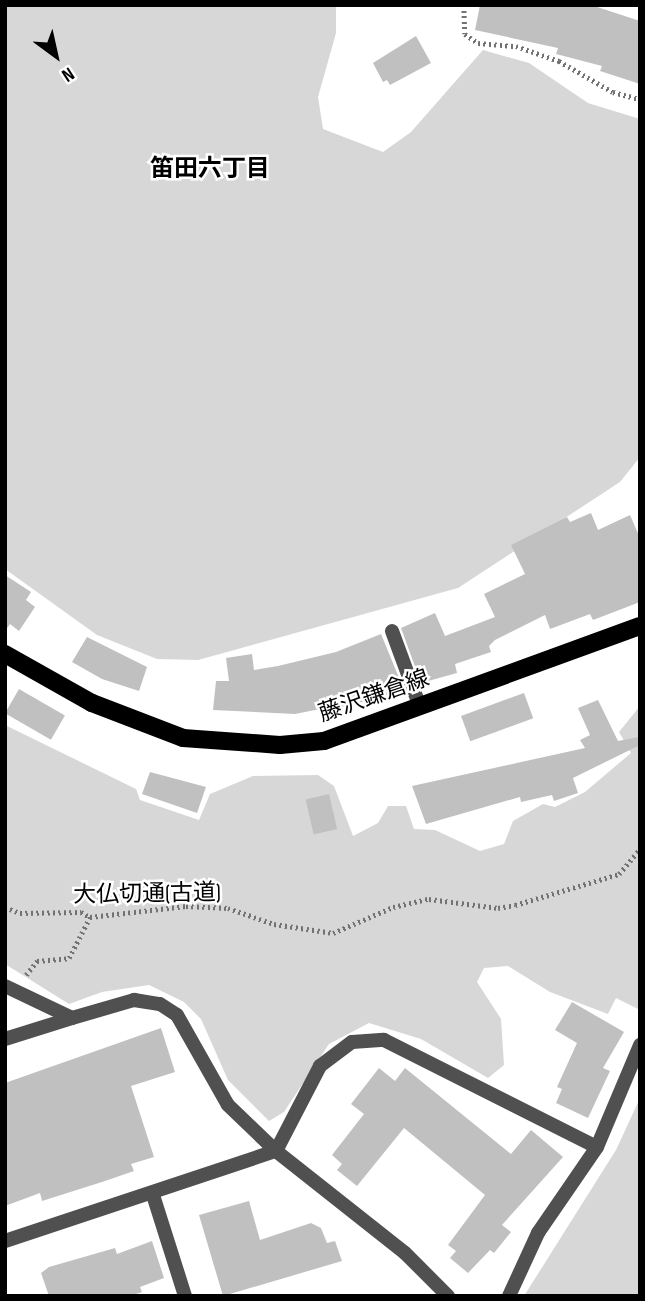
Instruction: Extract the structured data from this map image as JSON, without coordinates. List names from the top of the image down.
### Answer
{
  "streets": {
    "main road": ["藤沢鎌倉線"],
    "path": ["大仏切通(古道)"]
  },
  "districts": ["笛田六丁目"],
  "north": "bottom right"
}
